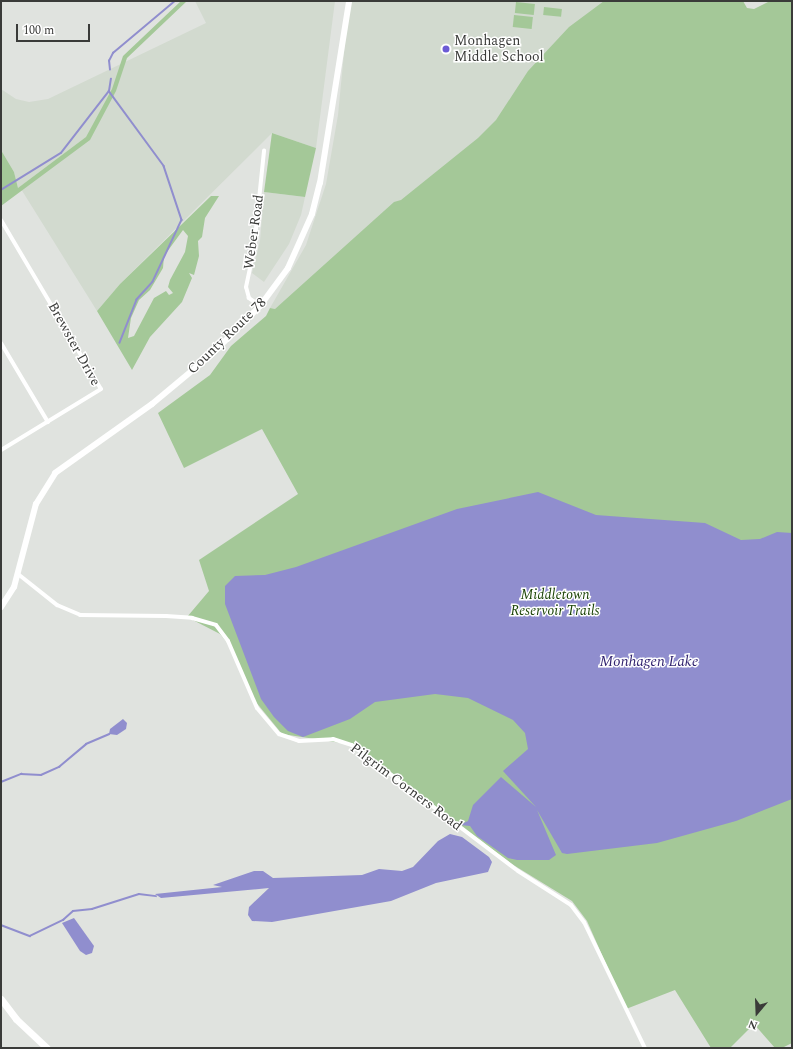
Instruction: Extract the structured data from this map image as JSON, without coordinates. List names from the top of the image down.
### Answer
{
  "streets": {
    "street": [
      "Weber Road",
      "County Route 78",
      "Brewster Drive",
      "Pilgrim Corners Road"
    ]
  },
  "crossings": [
    ["Weber Road", "County Route 78"],
    ["County Route 78", "Pilgrim Corners Road"]
  ],
  "water": ["Monhagen Lake"],
  "parks": ["Middletown Reservoir Trails"],
  "places": ["Monhagen Middle School"],
  "scale_bar": "100 m",
  "north": "bottom"
}
